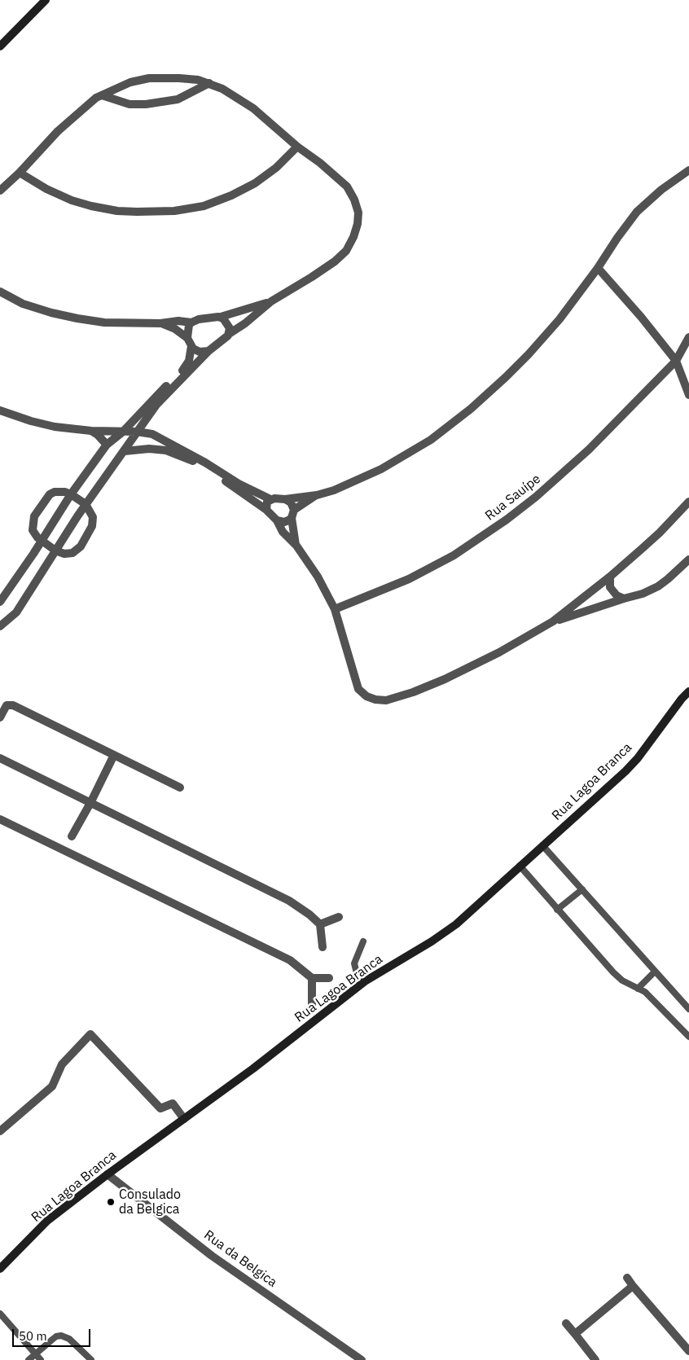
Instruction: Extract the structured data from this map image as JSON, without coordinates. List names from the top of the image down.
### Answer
{
  "streets": {
    "street": ["Rua Sauípe", "Rua Lagoa Branca", "Rua da Belgica"]
  },
  "crossings": [
    ["Rua Lagoa Branca", "Rua da Belgica"]
  ],
  "places": ["Consulado da Belgica"],
  "scale_bar": "50 m"
}
